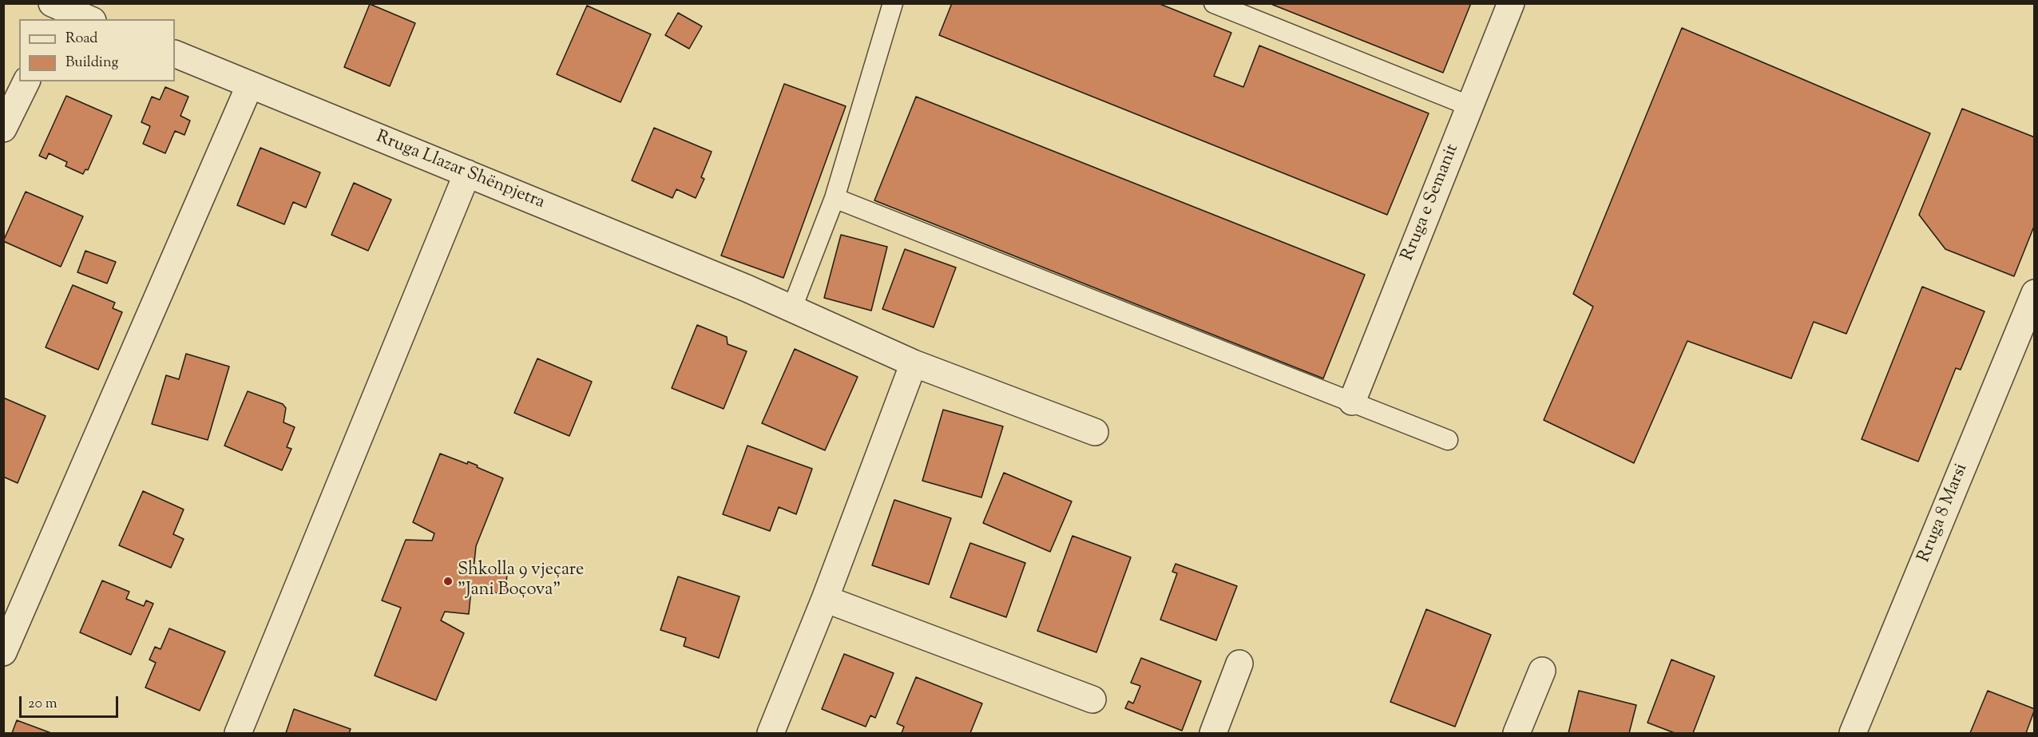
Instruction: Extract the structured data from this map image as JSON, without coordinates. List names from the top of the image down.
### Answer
{
  "streets": {
    "street": ["Rruga Llazar Shënpjetra", "Rruga e Semanit", "Rruga 8 Marsi"]
  },
  "places": ["Shkolla 9 vjeçare \"Jani Boçova\""],
  "legend": ["Road", "Building"],
  "scale_bar": "20 m"
}
